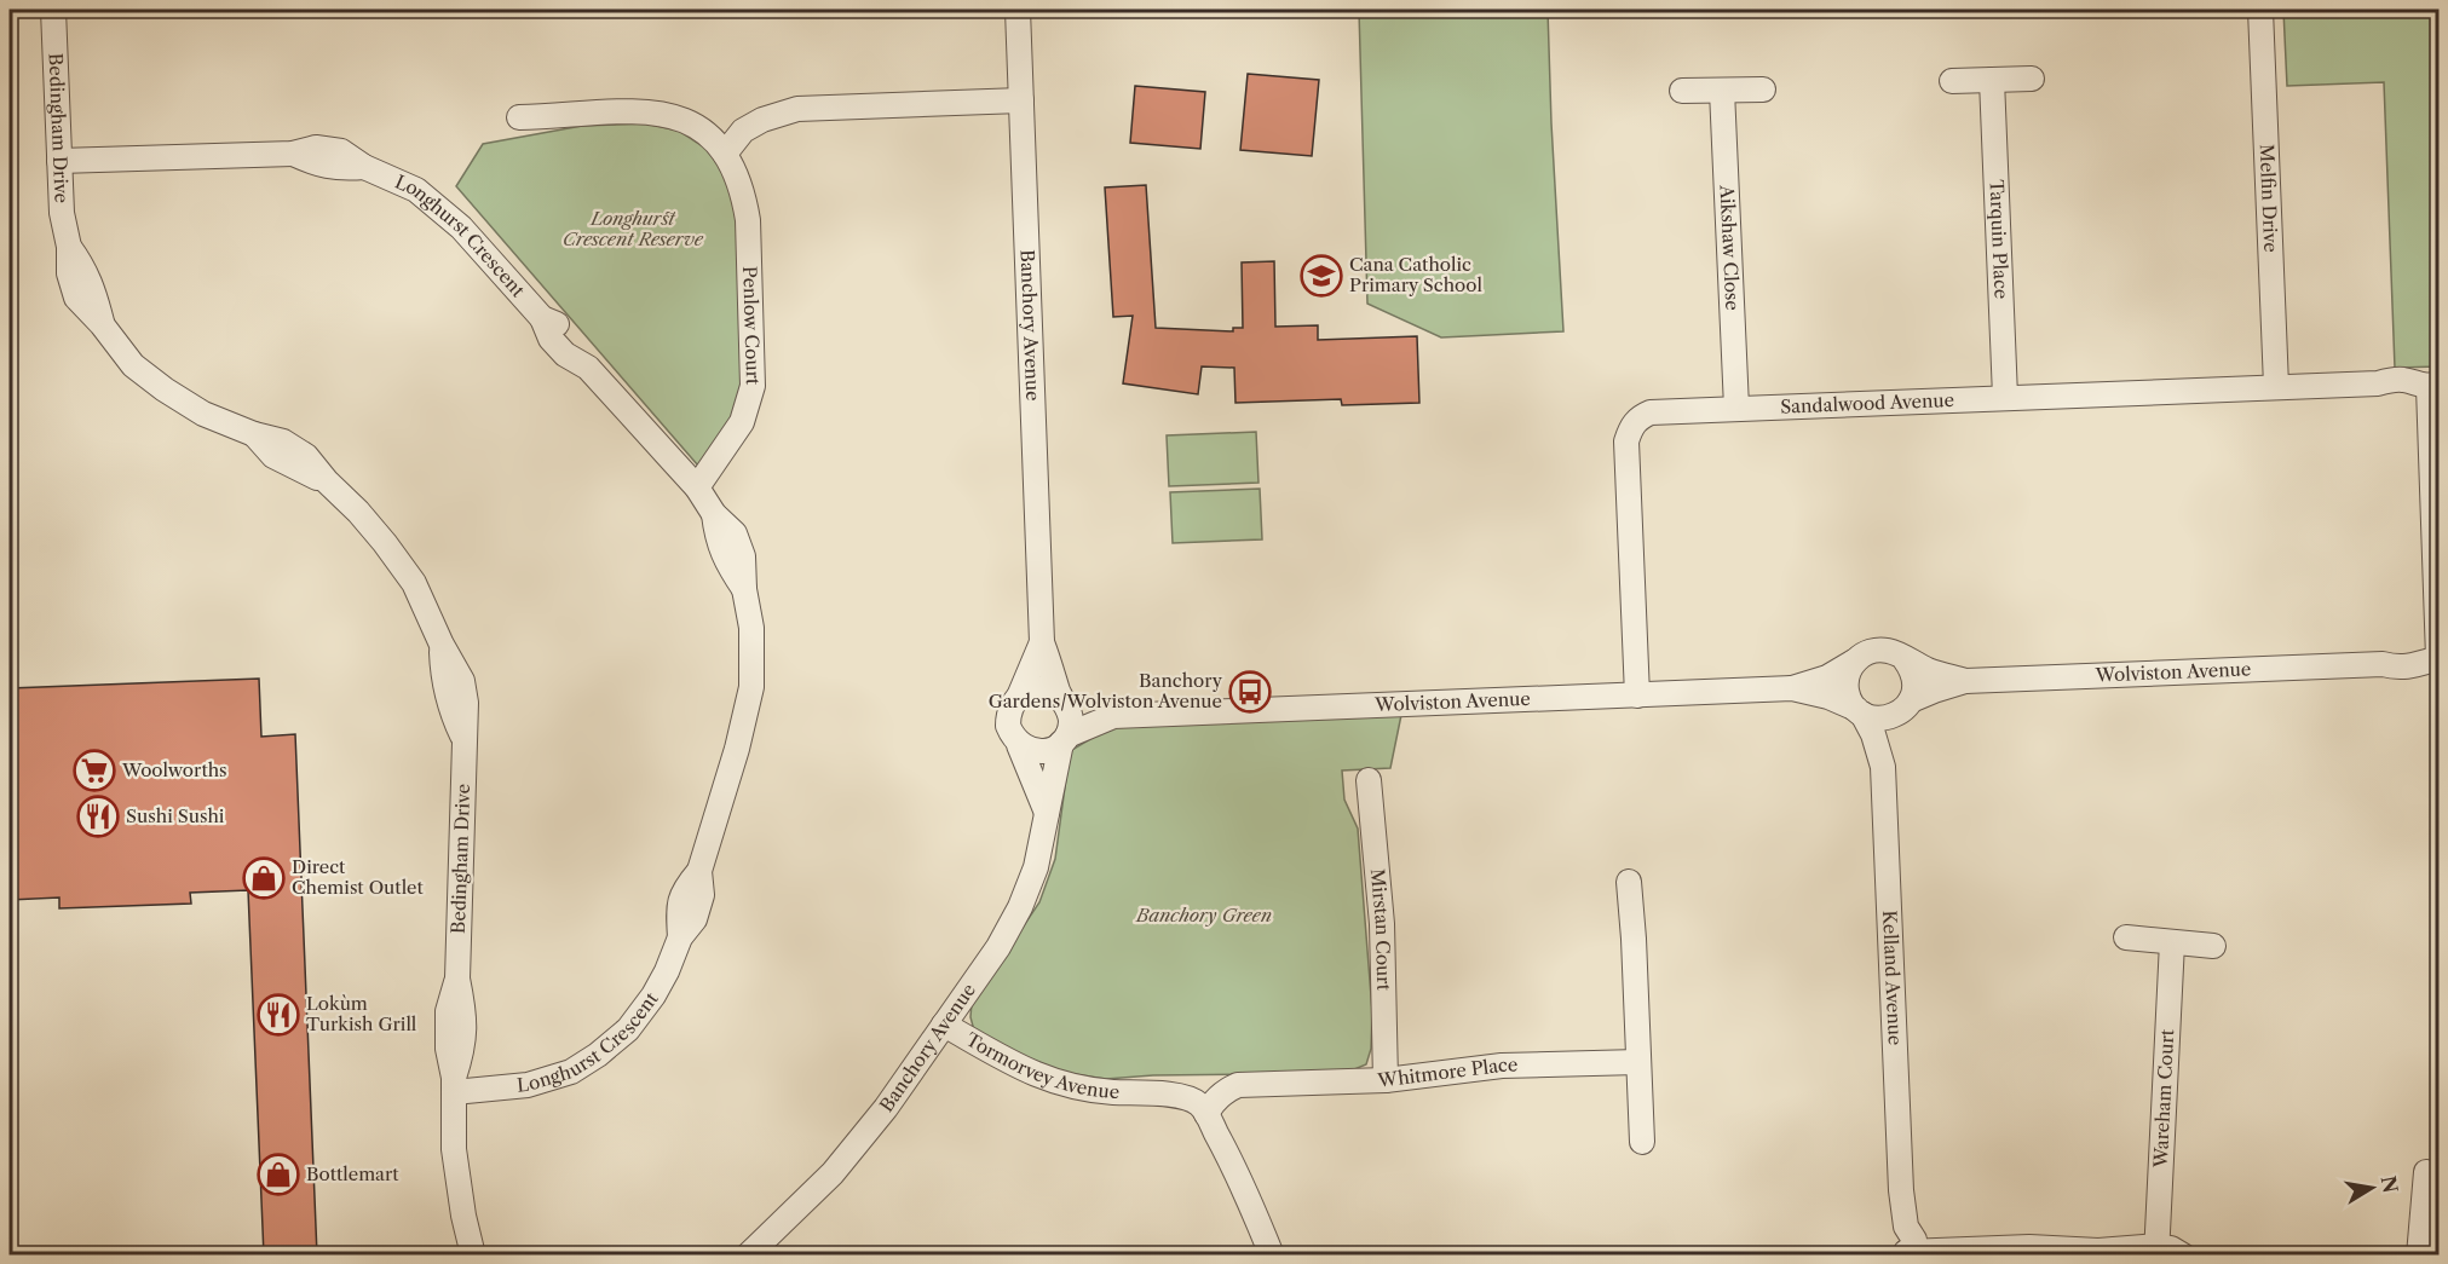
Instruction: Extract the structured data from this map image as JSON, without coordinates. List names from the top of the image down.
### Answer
{
  "streets": {
    "street": [
      "Bedingham Drive",
      "Melfin Drive",
      "Longhurst Crescent",
      "Tarquin Place",
      "Aikshaw Close",
      "Penlow Court",
      "Banchory Avenue",
      "Sandalwood Avenue",
      "Wolviston Avenue",
      "Mirstan Court",
      "Kelland Avenue",
      "Tormorvey Avenue",
      "Whitmore Place",
      "Wareham Court"
    ]
  },
  "crossings": [
    ["Bedingham Drive", "Longhurst Crescent"],
    ["Melfin Drive", "Sandalwood Avenue"],
    ["Longhurst Crescent", "Penlow Court"],
    ["Tarquin Place", "Sandalwood Avenue"],
    ["Aikshaw Close", "Sandalwood Avenue"],
    ["Banchory Avenue", "Wolviston Avenue"],
    ["Banchory Avenue", "Tormorvey Avenue"],
    ["Sandalwood Avenue", "Wolviston Avenue"],
    ["Wolviston Avenue", "Kelland Avenue"],
    ["Mirstan Court", "Whitmore Place"],
    ["Tormorvey Avenue", "Whitmore Place"]
  ],
  "parks": ["Longhurst Crescent Reserve", "Banchory Green"],
  "places": {
    "school or university": ["Cana Catholic Primary School"],
    "bus stop": ["Banchory Gardens/Wolviston Avenue"],
    "supermarket": ["Woolworths"],
    "restaurant": ["Sushi Sushi", "Lokùm Turkish Grill"],
    "shop": ["Direct Chemist Outlet", "Bottlemart"]
  },
  "north": "right"
}
